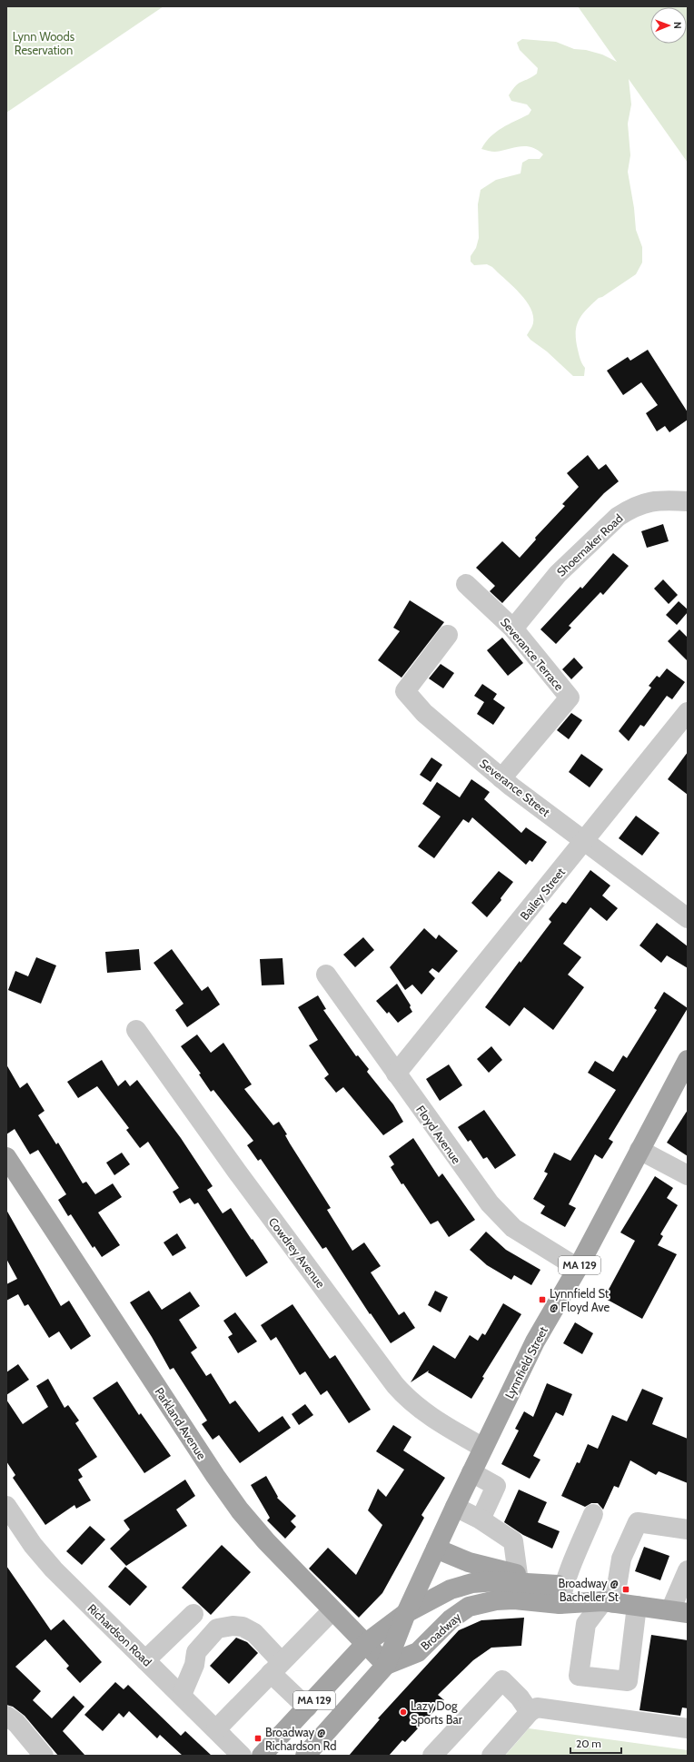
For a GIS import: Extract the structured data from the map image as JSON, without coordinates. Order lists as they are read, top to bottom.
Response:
{
  "streets": {
    "main road": [
      "MA 129",
      "Lynnfield Street",
      "Parkland Avenue",
      "Broadway"
    ],
    "street": [
      "Shoemaker Road",
      "Severance Terrace",
      "Severance Street",
      "Bailey Street",
      "Floyd Avenue",
      "Cowdrey Avenue",
      "Richardson Road"
    ]
  },
  "crossings": [
    ["Shoemaker Road", "Severance Terrace"],
    ["Severance Terrace", "Severance Street"],
    ["Severance Street", "Bailey Street"],
    ["Bailey Street", "Floyd Avenue"],
    ["Floyd Avenue", "Lynnfield Street"],
    ["Cowdrey Avenue", "Lynnfield Street"],
    ["Lynnfield Street", "Broadway"],
    ["Parkland Avenue", "Broadway"]
  ],
  "parks": ["Lynn Woods Reservation"],
  "places": {
    "transit": ["Lynnfield St @ Floyd Ave", "Broadway @ Bacheller St", "Broadway @ Richardson Rd"],
    "other": ["Lazy Dog Sports Bar"]
  },
  "scale_bar": "20 m",
  "north": "right"
}
